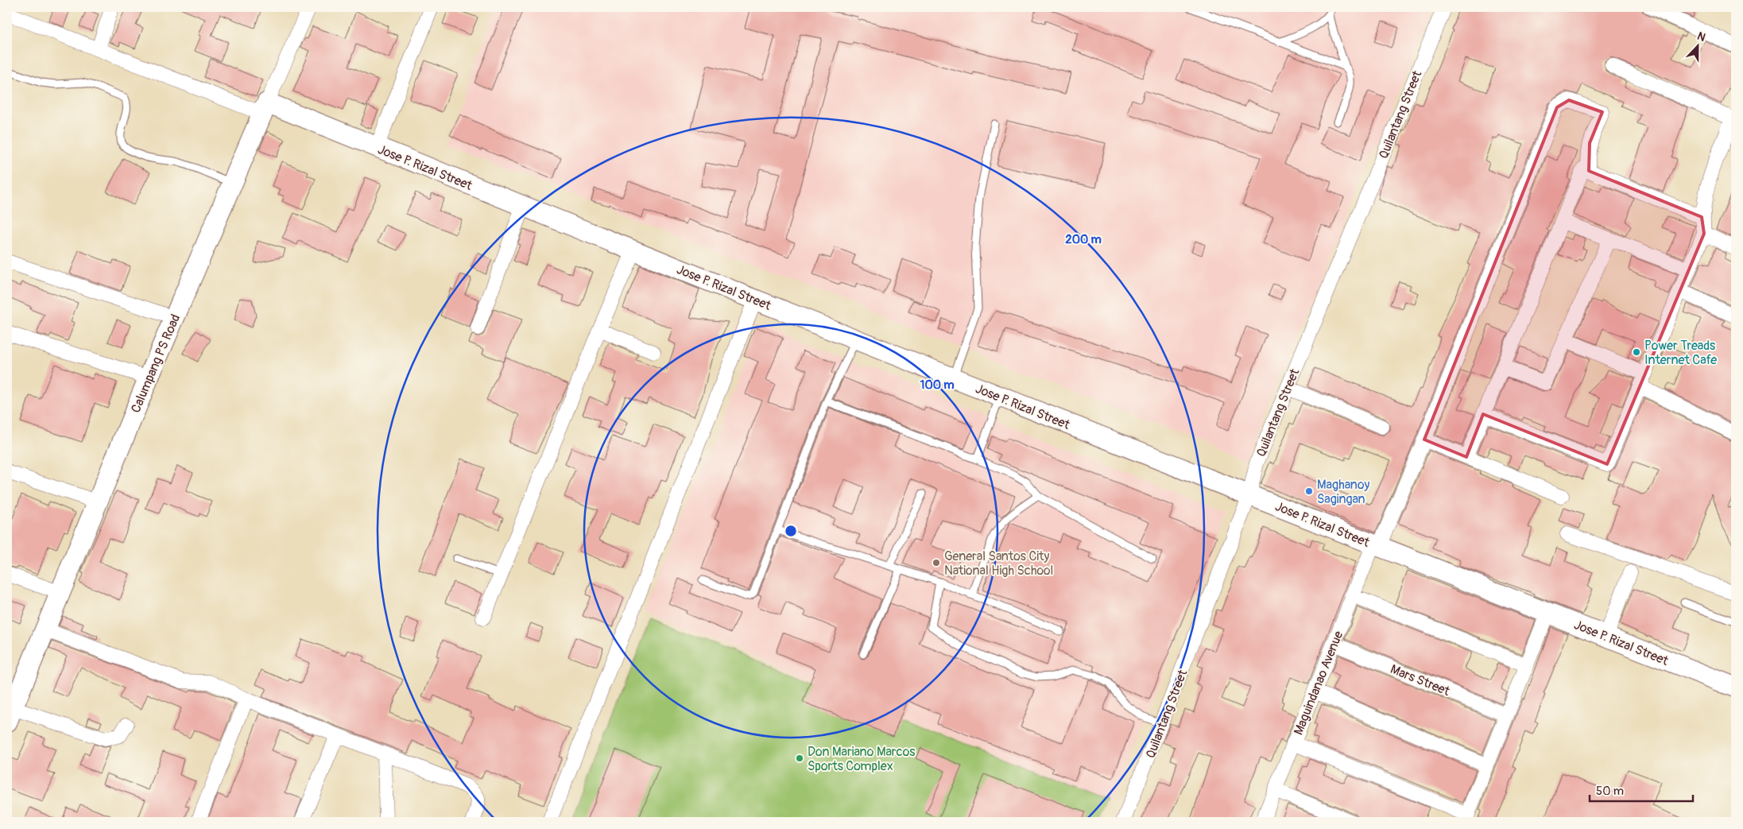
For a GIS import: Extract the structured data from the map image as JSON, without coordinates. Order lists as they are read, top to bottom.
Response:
{
  "streets": {
    "street": [
      "Quilantang Street",
      "Jose P. Rizal Street",
      "Calumpang PS Road",
      "Mars Street",
      "Maguindanao Avenue"
    ]
  },
  "crossings": [
    ["Quilantang Street", "Jose P. Rizal Street"],
    ["Jose P. Rizal Street", "Calumpang PS Road"],
    ["Jose P. Rizal Street", "Maguindanao Avenue"],
    ["Mars Street", "Maguindanao Avenue"]
  ],
  "places": [
    "Power Treads Internet Cafe",
    "Maghanoy Sagingan",
    "General Santos City National High School",
    "Don Mariano Marcos Sports Complex"
  ],
  "scale_bar": "50 m",
  "north": "top",
  "rings": ["200 m", "100 m"]
}
